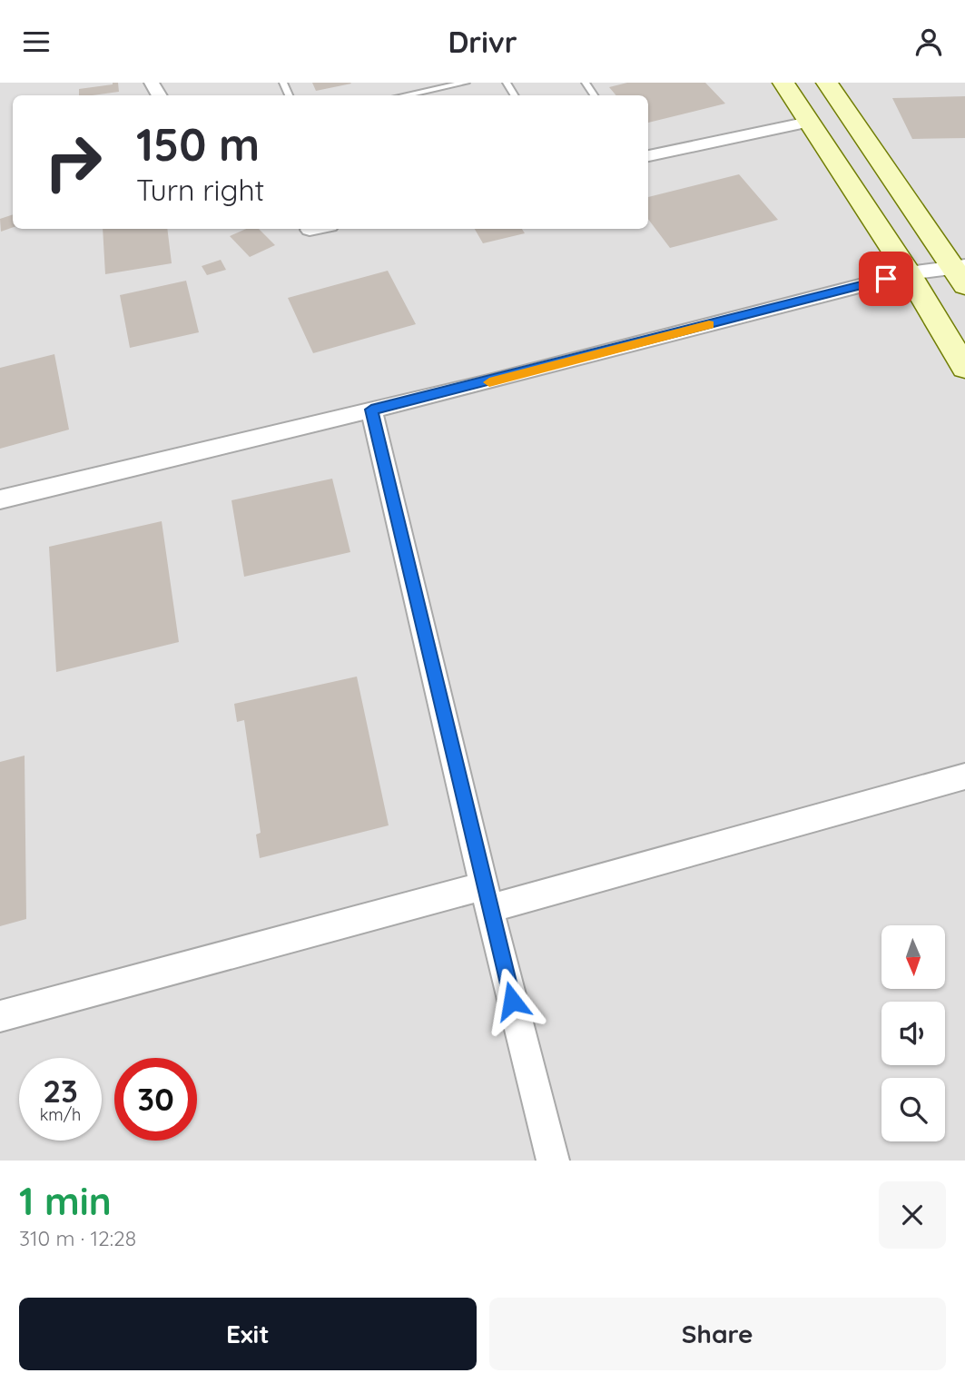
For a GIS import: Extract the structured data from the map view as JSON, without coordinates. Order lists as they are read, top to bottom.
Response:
{
  "north": "bottom",
  "page": {
    "header": "Drivr",
    "turn": ["150 m", "Turn right"],
    "speed": "23 km/h",
    "limit": "30",
    "heading": ["1 min", "310 m · 12:28"],
    "buttons": ["Exit", "Share"]
  }
}
